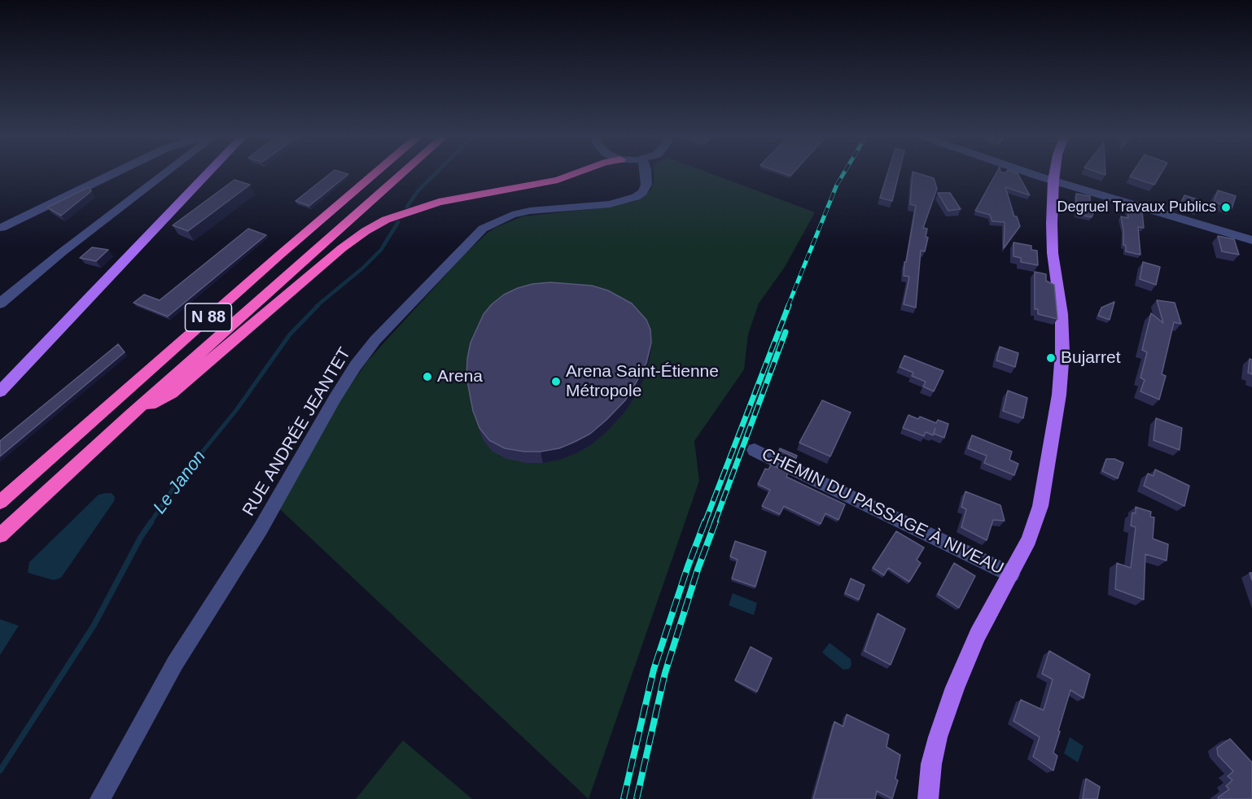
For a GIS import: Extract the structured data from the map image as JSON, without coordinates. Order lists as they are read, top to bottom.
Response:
{
  "streets": {
    "highway": ["N 88"],
    "street": ["RUE ANDRÉE JEANTET", "CHEMIN DU PASSAGE À NIVEAU"]
  },
  "water": ["Le Janon"],
  "places": [
    "Degruel Travaux Publics",
    "Bujarret",
    "Arena",
    "Arena Saint-Étienne Métropole"
  ]
}
